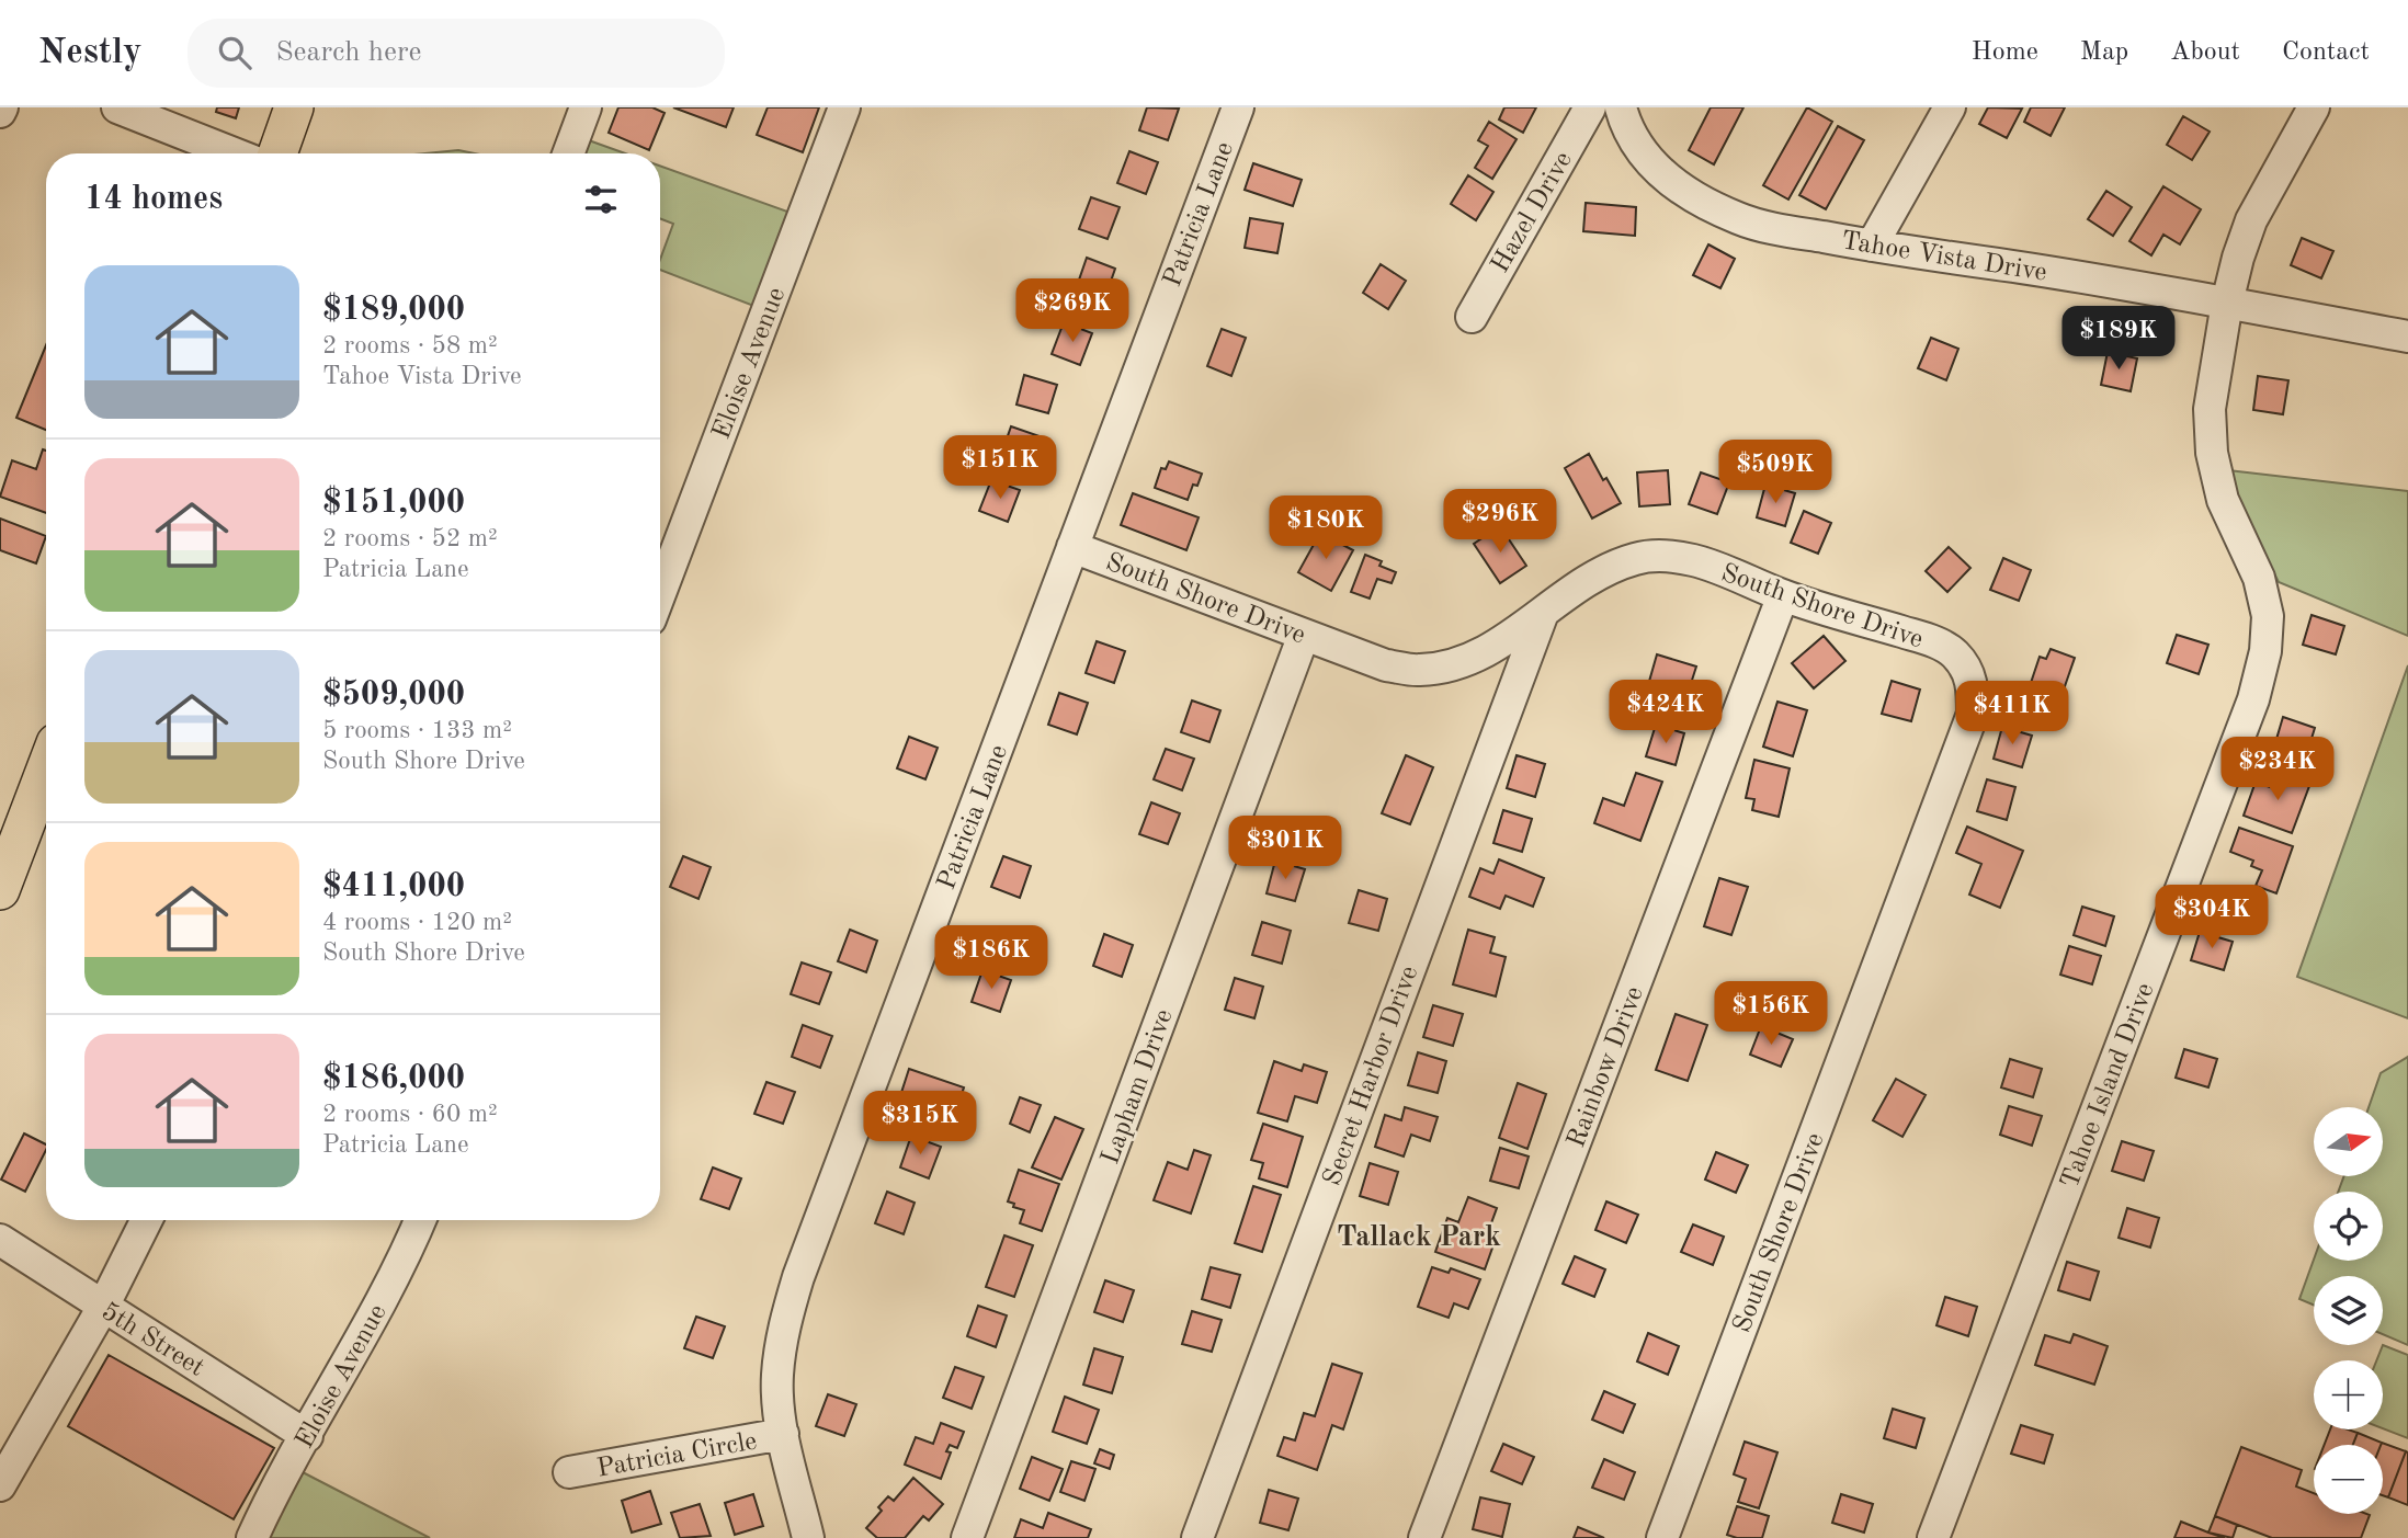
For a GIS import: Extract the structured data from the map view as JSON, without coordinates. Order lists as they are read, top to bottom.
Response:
{
  "streets": {
    "street": [
      "Hazel Drive",
      "Patricia Lane",
      "Tahoe Vista Drive",
      "Eloise Avenue",
      "South Shore Drive",
      "Rainbow Drive",
      "Secret Harbor Drive",
      "Tahoe Island Drive",
      "Lapham Drive",
      "5th Street",
      "Patricia Circle"
    ]
  },
  "crossings": [
    ["Patricia Lane", "South Shore Drive"],
    ["Patricia Lane", "Patricia Circle"],
    ["Tahoe Vista Drive", "Tahoe Island Drive"],
    ["Eloise Avenue", "5th Street"],
    ["South Shore Drive", "Rainbow Drive"],
    ["South Shore Drive", "Secret Harbor Drive"],
    ["South Shore Drive", "Lapham Drive"]
  ],
  "districts": ["Tallack Park"],
  "north": "right",
  "page": {
    "header": "Nestly",
    "search": "Search here",
    "nav": [
      "Home",
      "Map",
      "About",
      "Contact"
    ],
    "heading": "14 homes",
    "list": [
      {
        "name": "$189,000",
        "note": "2 rooms · 58 m² · Tahoe Vista Drive"
      },
      {
        "name": "$151,000",
        "note": "2 rooms · 52 m² · Patricia Lane"
      },
      {
        "name": "$509,000",
        "note": "5 rooms · 133 m² · South Shore Drive"
      },
      {
        "name": "$411,000",
        "note": "4 rooms · 120 m² · South Shore Drive"
      },
      {
        "name": "$186,000",
        "note": "2 rooms · 60 m² · Patricia Lane"
      }
    ],
    "price": [
      "$269K",
      "$189K",
      "$151K",
      "$509K",
      "$296K",
      "$180K",
      "$424K",
      "$411K",
      "$234K",
      "$301K",
      "$304K",
      "$186K",
      "$156K",
      "$315K"
    ],
    "map_buttons": ["+", "−"]
  }
}
